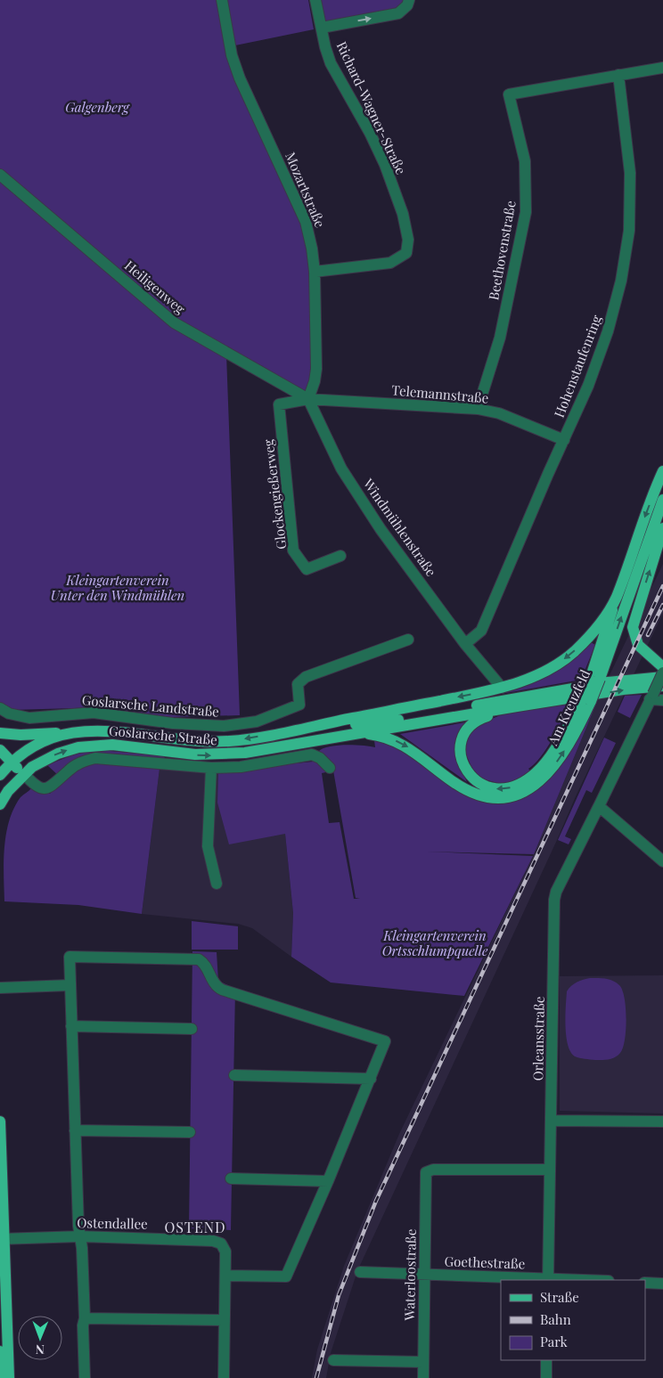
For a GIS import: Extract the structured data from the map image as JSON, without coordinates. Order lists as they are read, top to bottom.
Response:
{
  "streets": {
    "main road": ["Am Kreuzfeld", "Goslarsche Straße"],
    "street": [
      "Richard-Wagner-Straße",
      "Mozartstraße",
      "Beethovenstraße",
      "Heiligenweg",
      "Hohenstaufenring",
      "Telemannstraße",
      "Glockengießerweg",
      "Windmühlenstraße",
      "Goslarsche Landstraße",
      "Orleansstraße",
      "Ostendallee",
      "Goethestraße",
      "Waterloostraße"
    ]
  },
  "crossings": [
    ["Richard-Wagner-Straße", "Mozartstraße"],
    ["Mozartstraße", "Heiligenweg"],
    ["Mozartstraße", "Telemannstraße"],
    ["Mozartstraße", "Glockengießerweg"],
    ["Mozartstraße", "Windmühlenstraße"],
    ["Beethovenstraße", "Hohenstaufenring"],
    ["Beethovenstraße", "Telemannstraße"],
    ["Heiligenweg", "Telemannstraße"],
    ["Heiligenweg", "Glockengießerweg"],
    ["Heiligenweg", "Windmühlenstraße"],
    ["Hohenstaufenring", "Telemannstraße"],
    ["Hohenstaufenring", "Windmühlenstraße"],
    ["Telemannstraße", "Glockengießerweg"],
    ["Telemannstraße", "Windmühlenstraße"],
    ["Glockengießerweg", "Windmühlenstraße"],
    ["Windmühlenstraße", "Am Kreuzfeld"],
    ["Am Kreuzfeld", "Goslarsche Straße"],
    ["Orleansstraße", "Goethestraße"],
    ["Orleansstraße", "Waterloostraße"],
    ["Goethestraße", "Waterloostraße"]
  ],
  "districts": ["OSTEND"],
  "parks": ["Galgenberg", "Kleingartenverein Unter den Windmühlen", "Kleingartenverein Ortsschlumpquelle"],
  "legend": ["Straße", "Bahn", "Park"],
  "north": "bottom"
}
